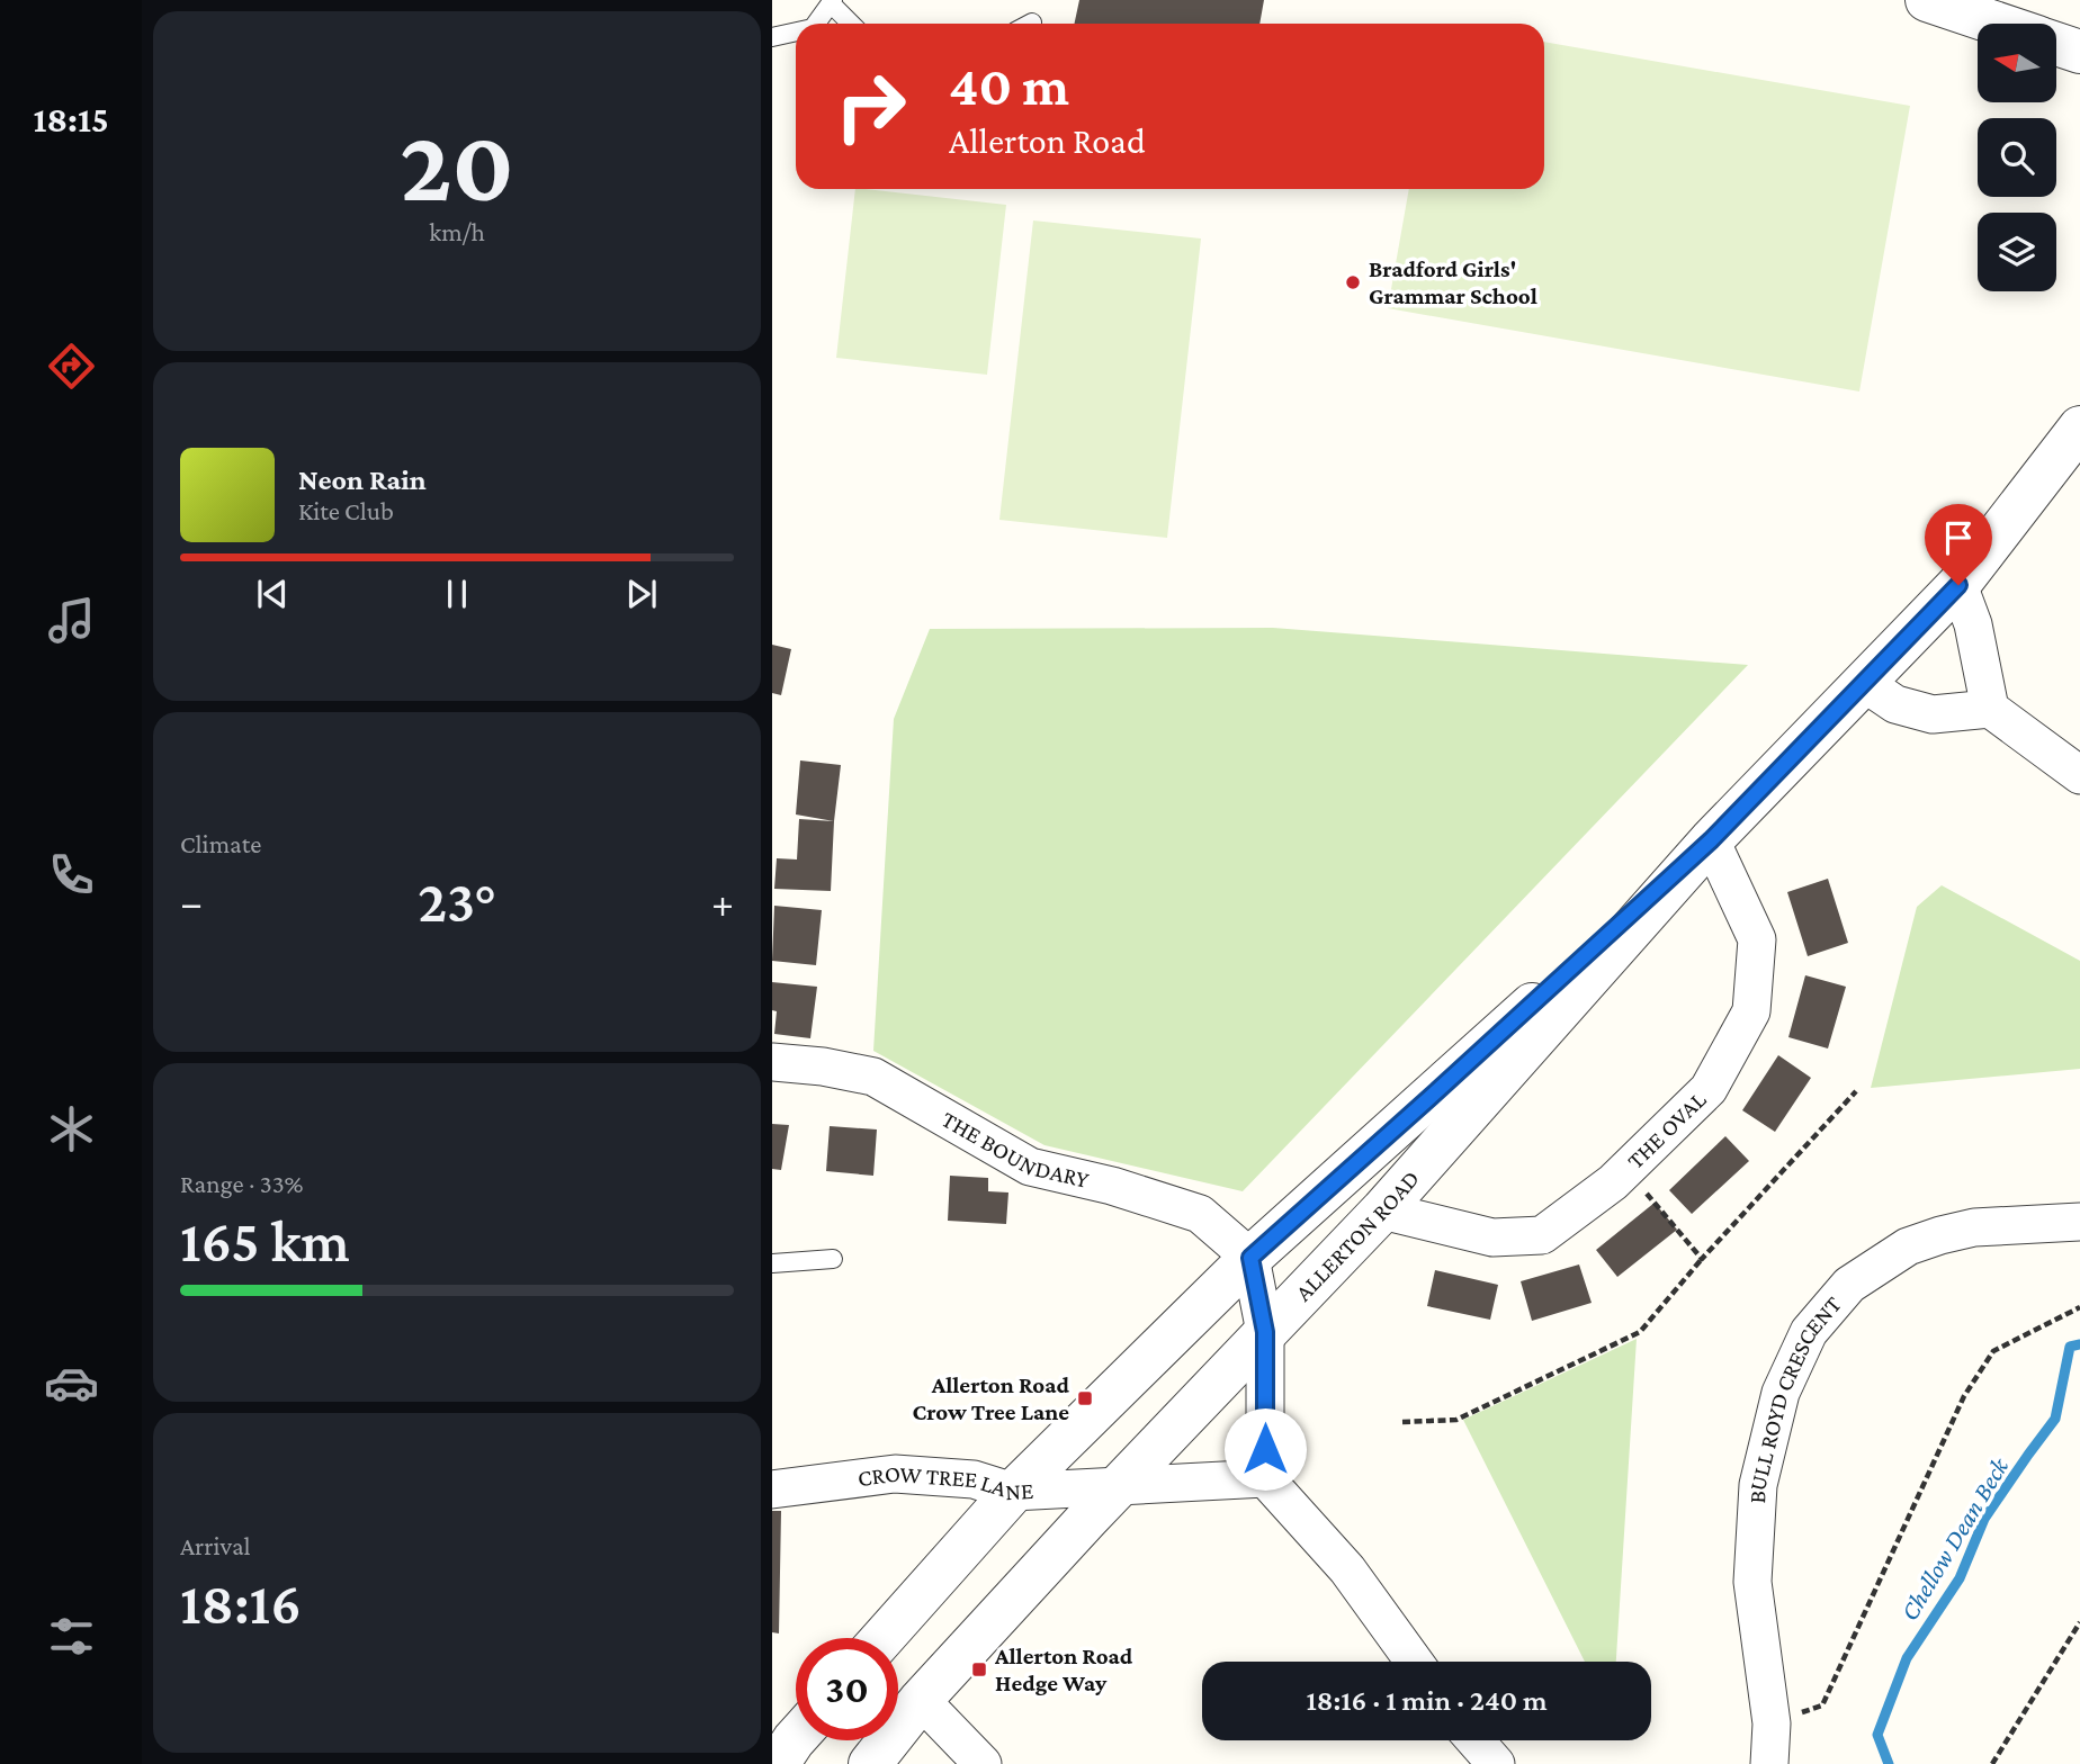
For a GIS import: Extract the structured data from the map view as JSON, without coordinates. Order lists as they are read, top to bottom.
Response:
{
  "streets": {
    "street": [
      "THE OVAL",
      "THE BOUNDARY",
      "ALLERTON ROAD",
      "BULL ROYD CRESCENT",
      "CROW TREE LANE"
    ]
  },
  "crossings": [
    ["THE OVAL", "ALLERTON ROAD"],
    ["THE BOUNDARY", "ALLERTON ROAD"],
    ["ALLERTON ROAD", "CROW TREE LANE"]
  ],
  "water": ["Chellow Dean Beck"],
  "places": {
    "other": ["Bradford Girls' Grammar School"],
    "transit": ["Allerton Road Crow Tree Lane", "Allerton Road Hedge Way"]
  },
  "north": "left",
  "page": {
    "tabs": "18:15",
    "tile": [
      ["20", "km/h"],
      "Climate",
      ["Range · 33%", "165 km"],
      ["Arrival", "18:16"]
    ],
    "turn": ["40 m", "Allerton Road"],
    "song": ["Neon Rain", "Kite Club"],
    "heat": ["−", "23°", "+"],
    "limit": "30",
    "trip": "18:16 · 1 min · 240 m"
  }
}
